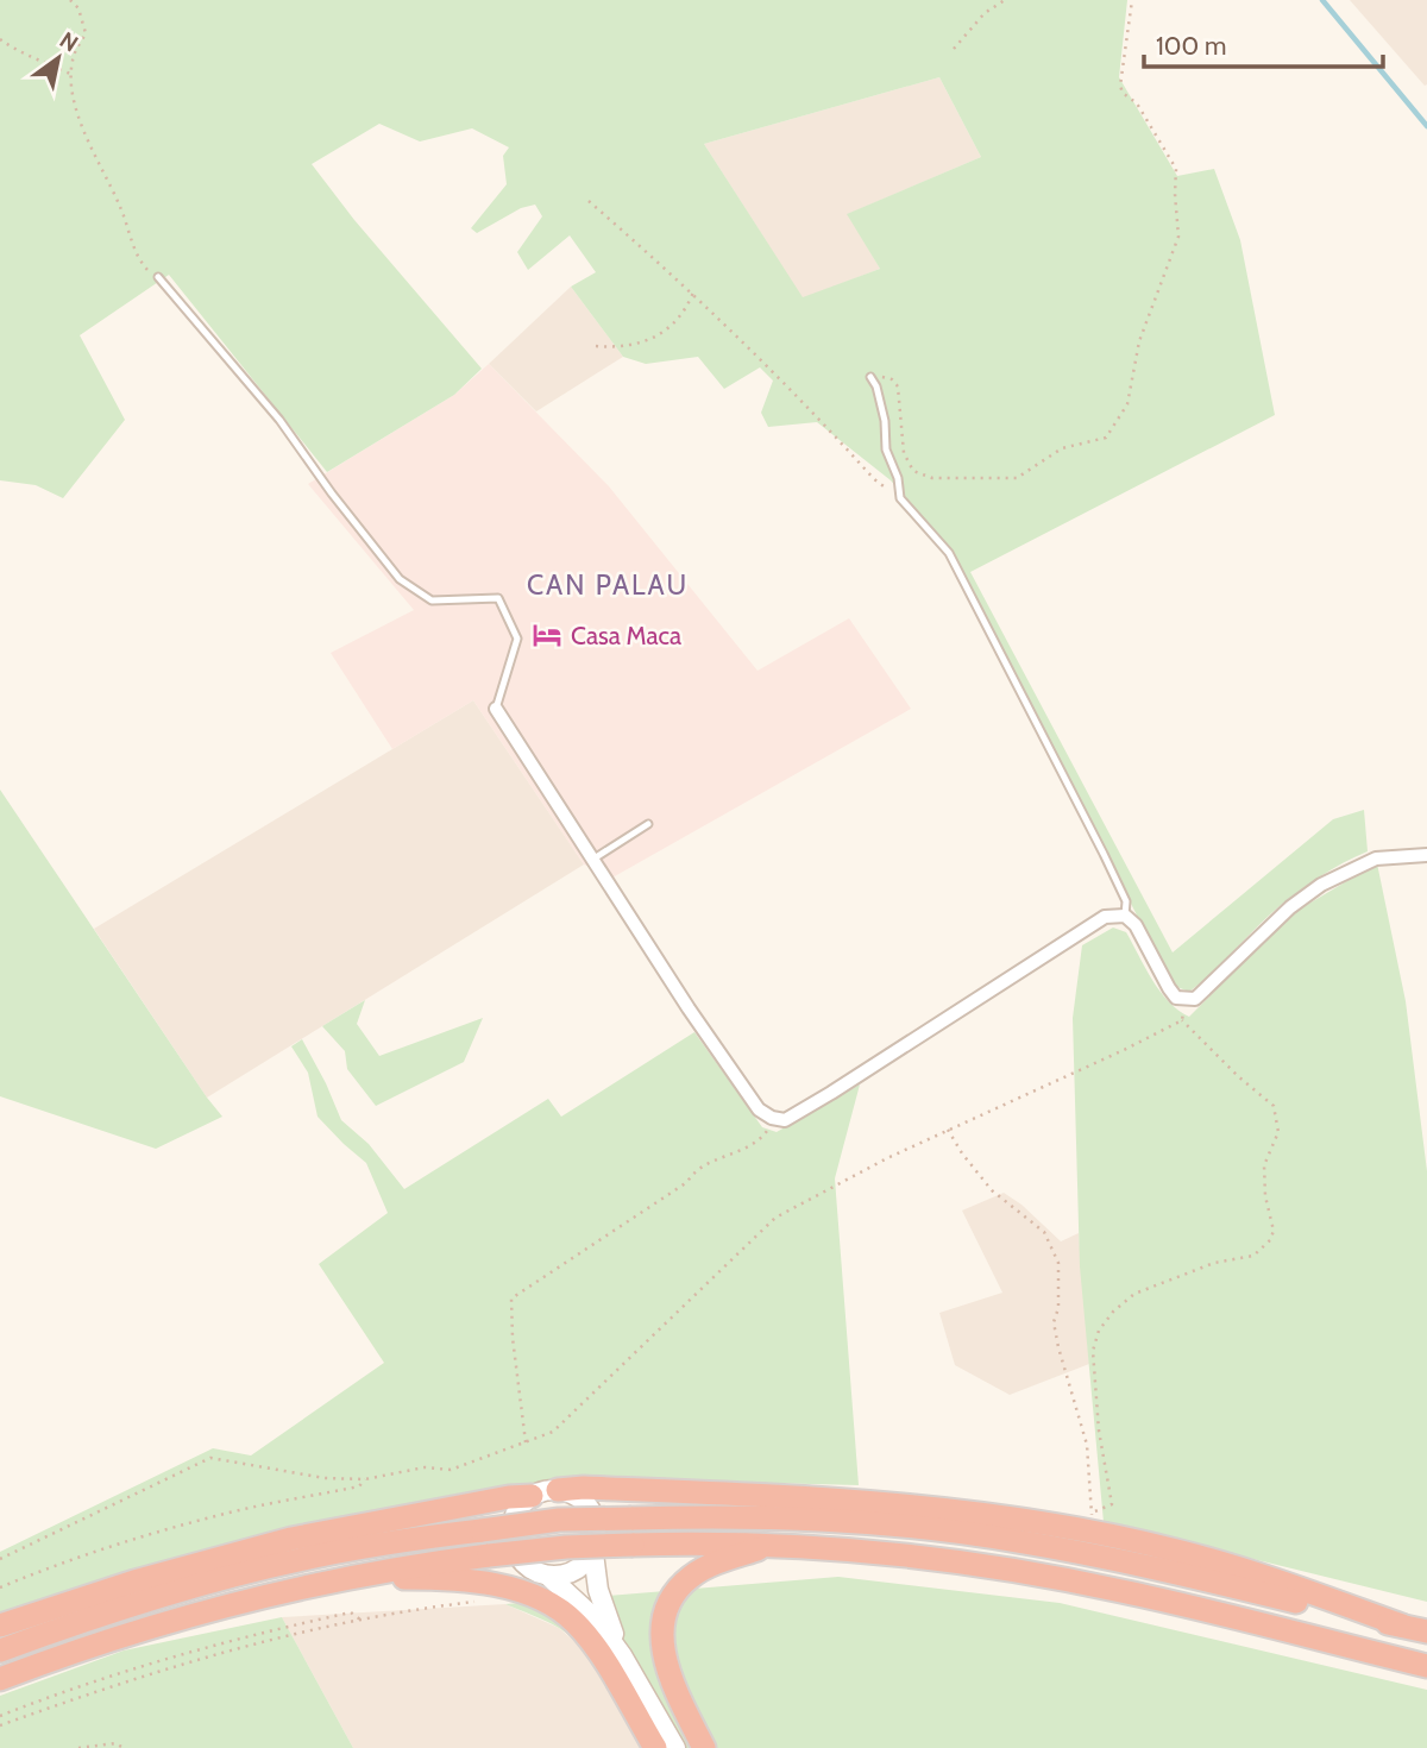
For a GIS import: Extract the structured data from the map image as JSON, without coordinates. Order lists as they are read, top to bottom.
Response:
{
  "districts": ["CAN PALAU"],
  "places": {
    "hotel": ["Casa Maca"]
  },
  "scale_bar": "100 m",
  "north": "top right"
}
